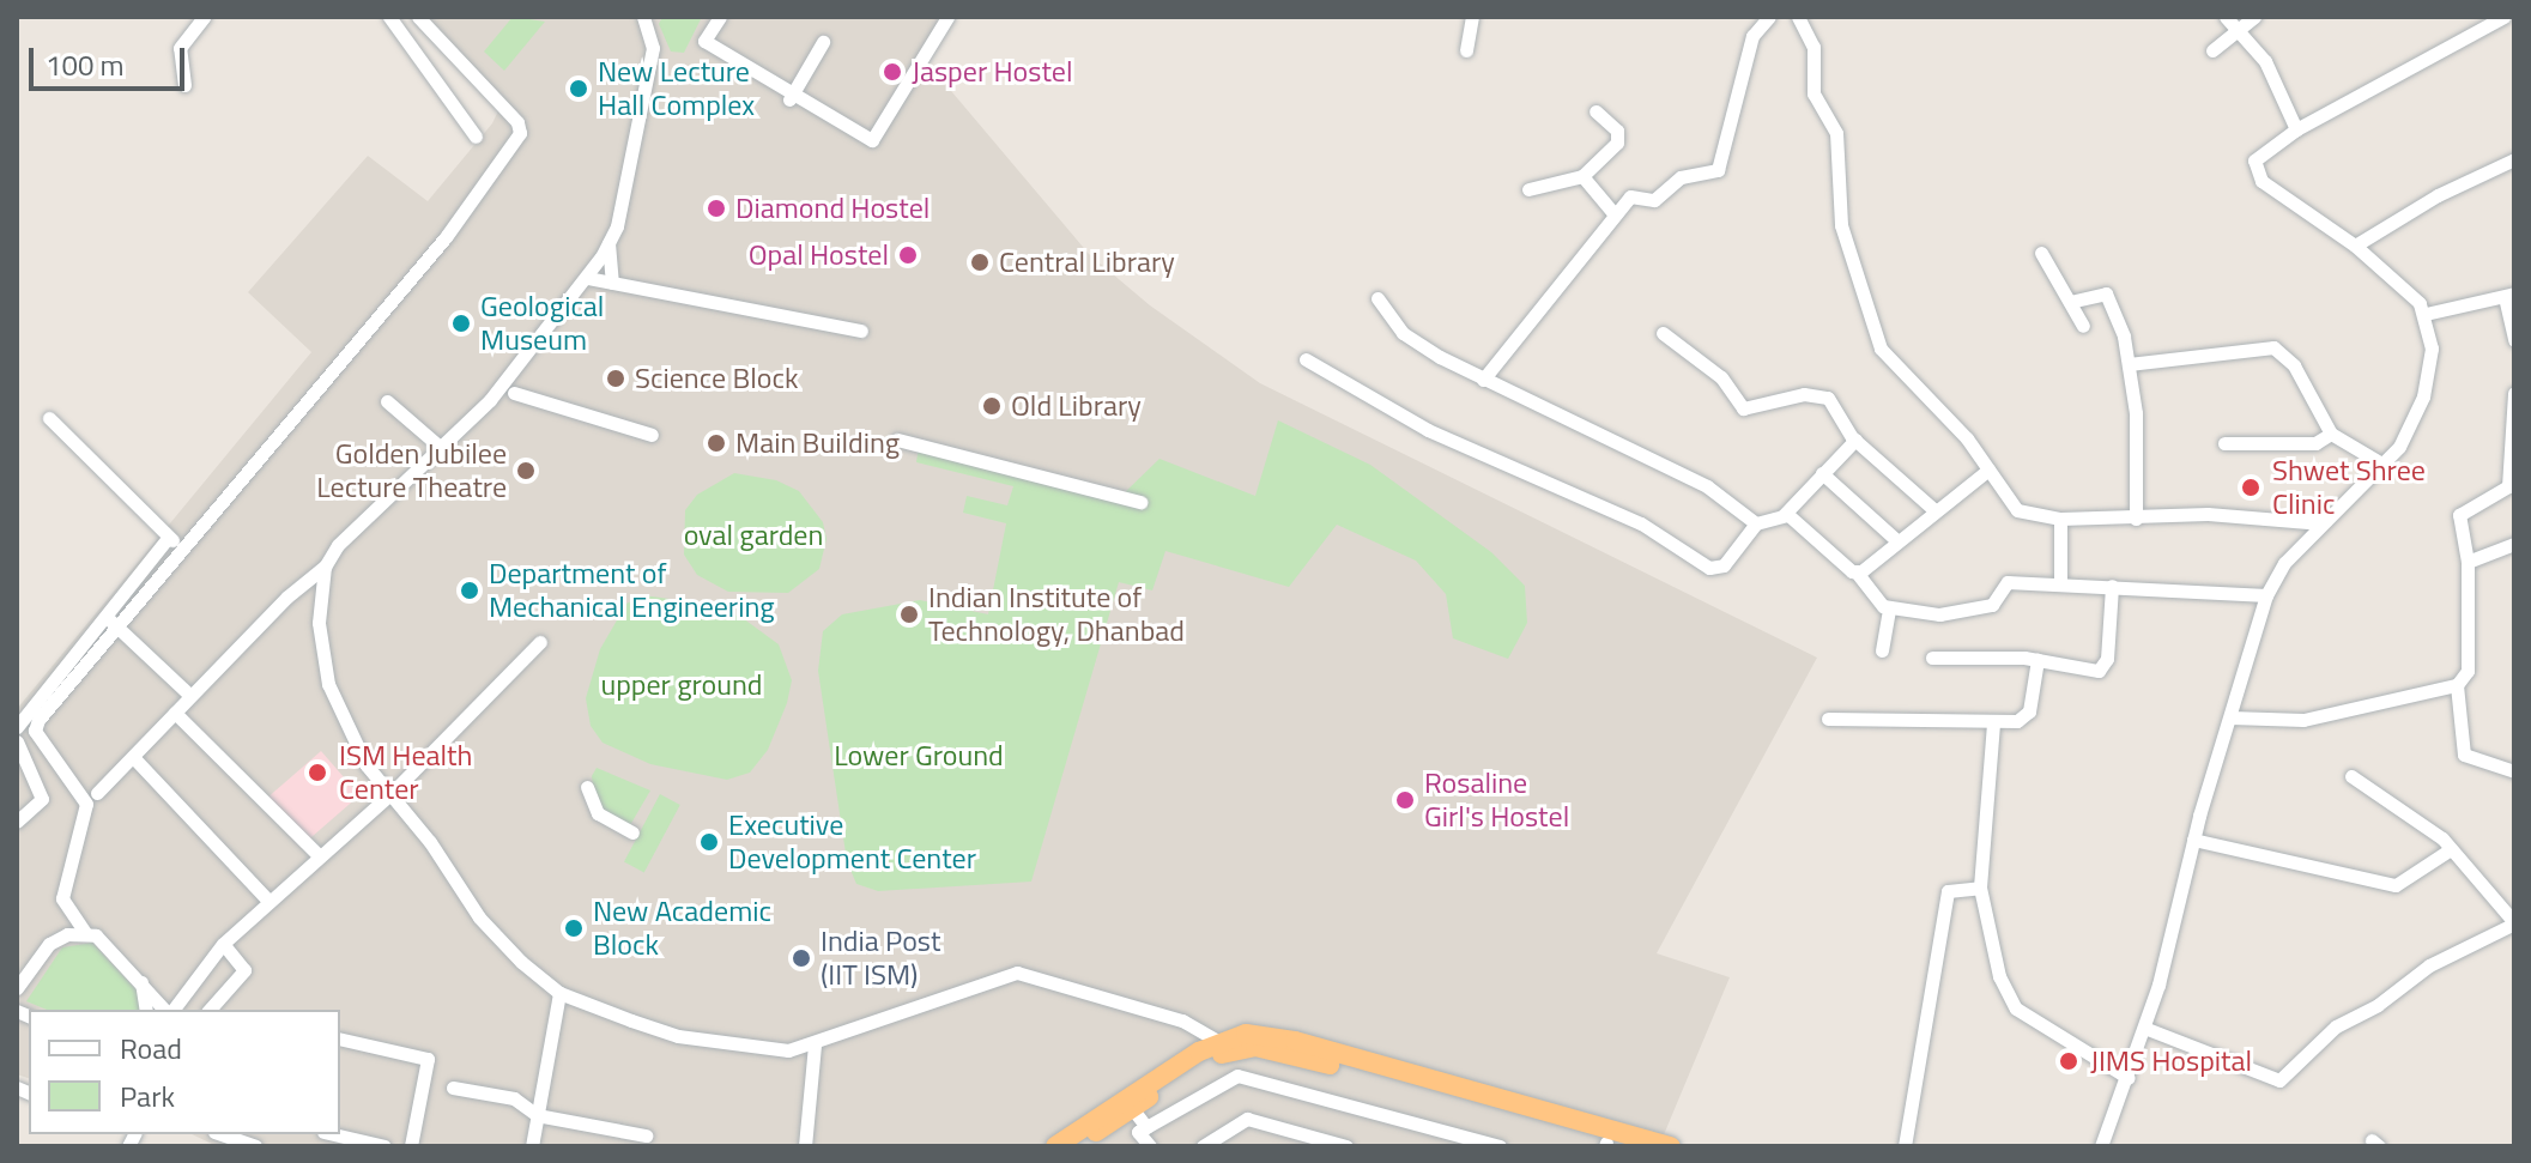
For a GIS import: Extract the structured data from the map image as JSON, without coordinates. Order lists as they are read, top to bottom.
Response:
{
  "parks": ["oval garden", "upper ground", "Lower Ground"],
  "places": [
    "Jasper Hostel",
    "New Lecture Hall Complex",
    "Diamond Hostel",
    "Opal Hostel",
    "Central Library",
    "Geological Museum",
    "Science Block",
    "Old Library",
    "Main Building",
    "Golden Jubilee Lecture Theatre",
    "Shwet Shree Clinic",
    "Department of Mechanical Engineering",
    "Indian Institute of Technology, Dhanbad",
    "ISM Health Center",
    "Rosaline Girl's Hostel",
    "Executive Development Center",
    "New Academic Block",
    "India Post (IIT ISM)",
    "JIMS Hospital"
  ],
  "legend": ["Road", "Park"],
  "scale_bar": "100 m"
}
